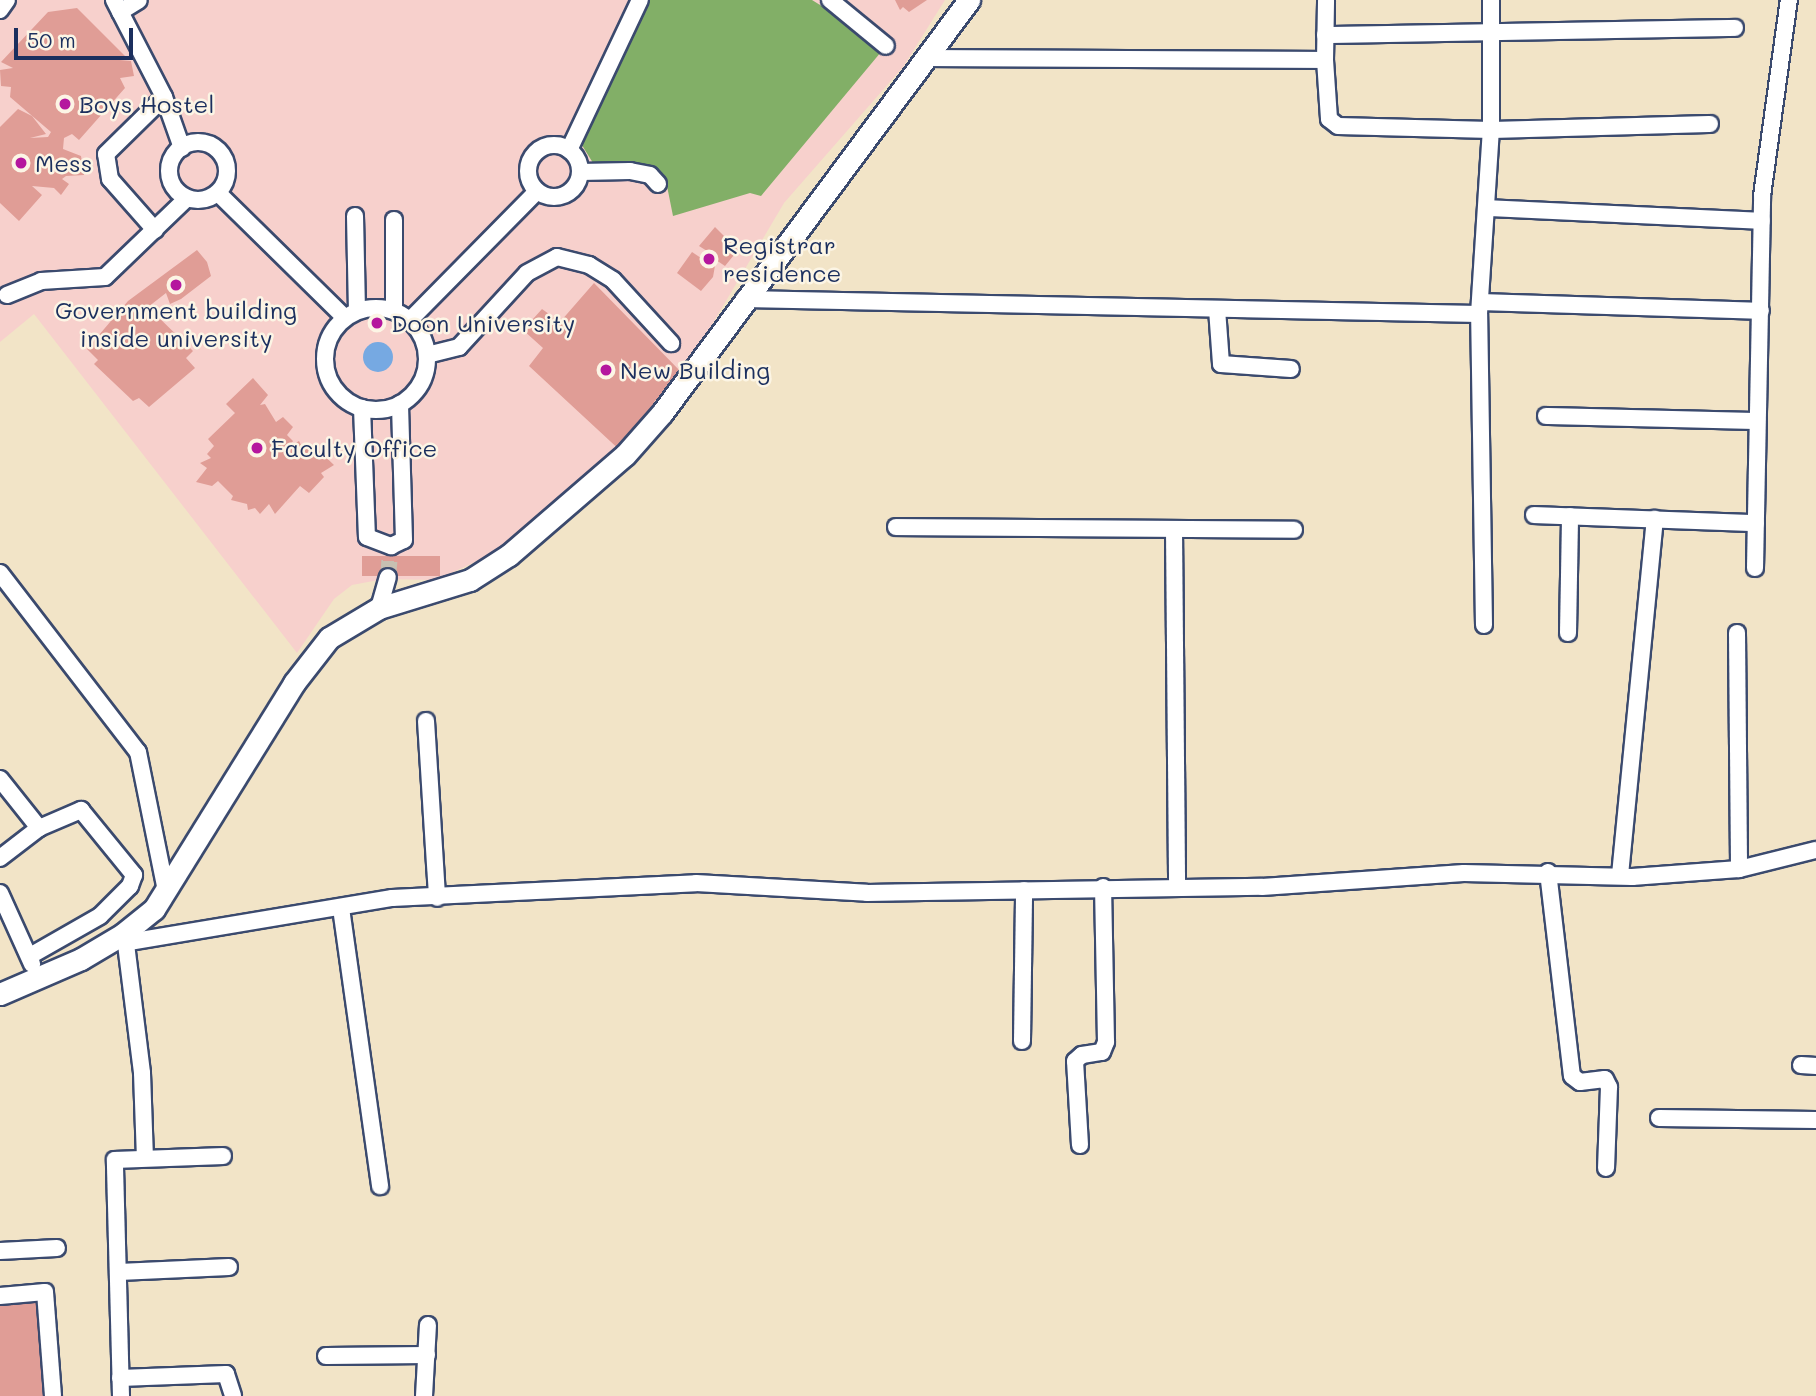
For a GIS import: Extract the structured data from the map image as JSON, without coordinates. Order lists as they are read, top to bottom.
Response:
{
  "places": [
    "Boys Hostel",
    "Mess",
    "Registrar residence",
    "Government building inside university",
    "Doon University",
    "New Building",
    "Faculty Office"
  ],
  "scale_bar": "50 m"
}
